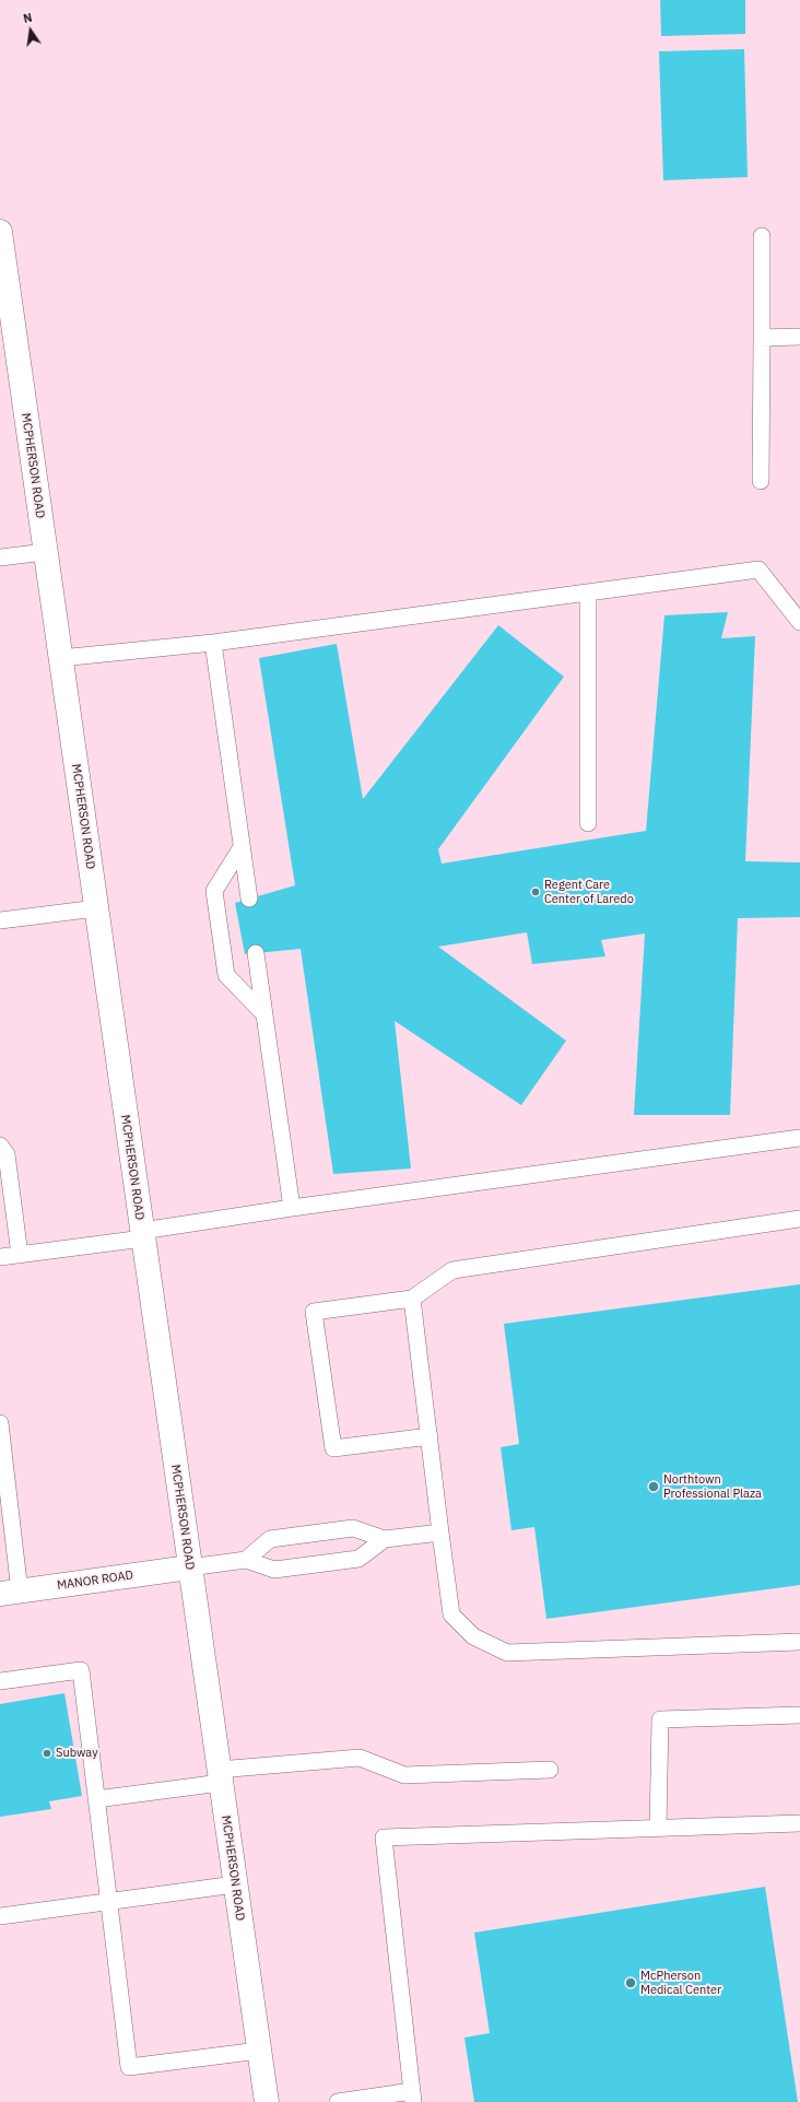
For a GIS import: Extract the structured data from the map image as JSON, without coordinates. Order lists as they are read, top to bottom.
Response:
{
  "streets": {
    "main road": ["MCPHERSON ROAD", "MANOR ROAD"]
  },
  "crossings": [
    ["MCPHERSON ROAD", "MANOR ROAD"]
  ],
  "places": [
    "Regent Care Center of Laredo",
    "Northtown Professional Plaza",
    "Subway",
    "McPherson Medical Center"
  ],
  "north": "top"
}
